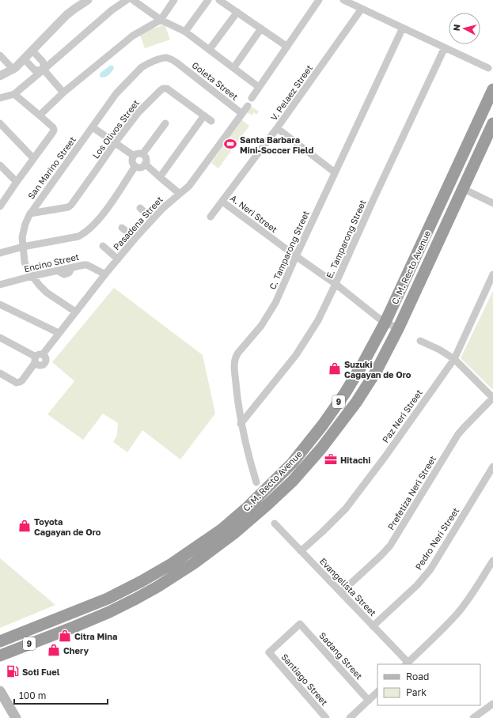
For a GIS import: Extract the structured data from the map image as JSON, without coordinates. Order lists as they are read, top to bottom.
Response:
{
  "streets": {
    "highway": ["C. M. Recto Avenue", "9"],
    "street": [
      "Goleta Street",
      "V. Pelaez Street",
      "Los Olivos Street",
      "San Marino Street",
      "A. Neri Street",
      "Pasadena Street",
      "E. Tamparong Street",
      "C. Tamparong Street",
      "Encino Street",
      "Paz Neri Street",
      "Prefetiza Neri Street",
      "Pedro Neri Street",
      "Evangelista Street",
      "Sadang Street",
      "Santiago Street"
    ]
  },
  "crossings": [
    ["Goleta Street", "San Marino Street"],
    ["Goleta Street", "Pasadena Street"],
    ["V. Pelaez Street", "A. Neri Street"],
    ["Los Olivos Street", "San Marino Street"],
    ["San Marino Street", "Pasadena Street"],
    ["San Marino Street", "Encino Street"],
    ["A. Neri Street", "E. Tamparong Street"],
    ["A. Neri Street", "C. Tamparong Street"],
    ["A. Neri Street", "C. M. Recto Avenue"],
    ["Pasadena Street", "Encino Street"],
    ["E. Tamparong Street", "C. Tamparong Street"],
    ["Paz Neri Street", "Evangelista Street"],
    ["Prefetiza Neri Street", "Evangelista Street"],
    ["Pedro Neri Street", "Evangelista Street"],
    ["Sadang Street", "Santiago Street"]
  ],
  "places": {
    "sports": ["Santa Barbara Mini-Soccer Field"],
    "shop": [
      "Suzuki Cagayan de Oro",
      "Toyota Cagayan de Oro",
      "Citra Mina",
      "Chery"
    ],
    "office": ["Hitachi"],
    "fuel station": ["Soti Fuel"]
  },
  "legend": ["Road", "Park"],
  "scale_bar": "100 m",
  "north": "left"
}
